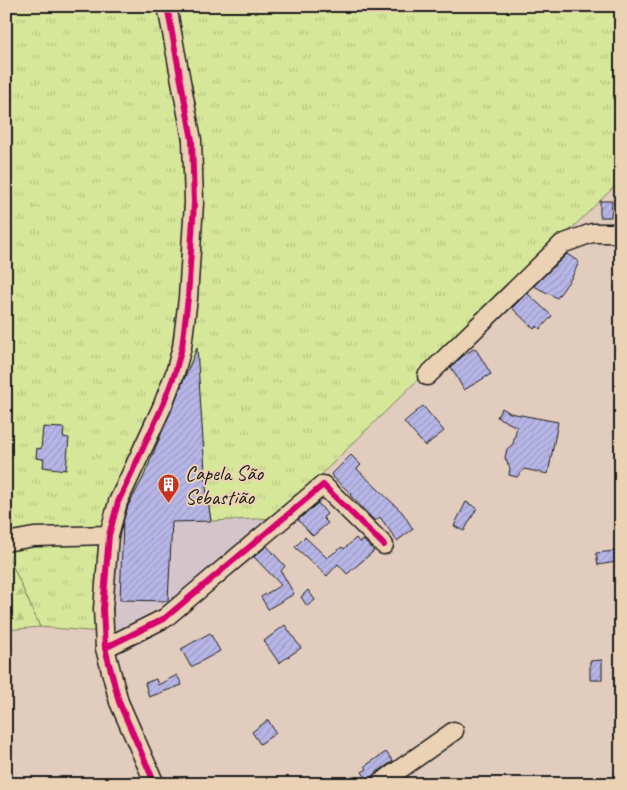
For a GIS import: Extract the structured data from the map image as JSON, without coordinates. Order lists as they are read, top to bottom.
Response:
{
  "places": {
    "building": ["Capela São Sebastião"]
  }
}
